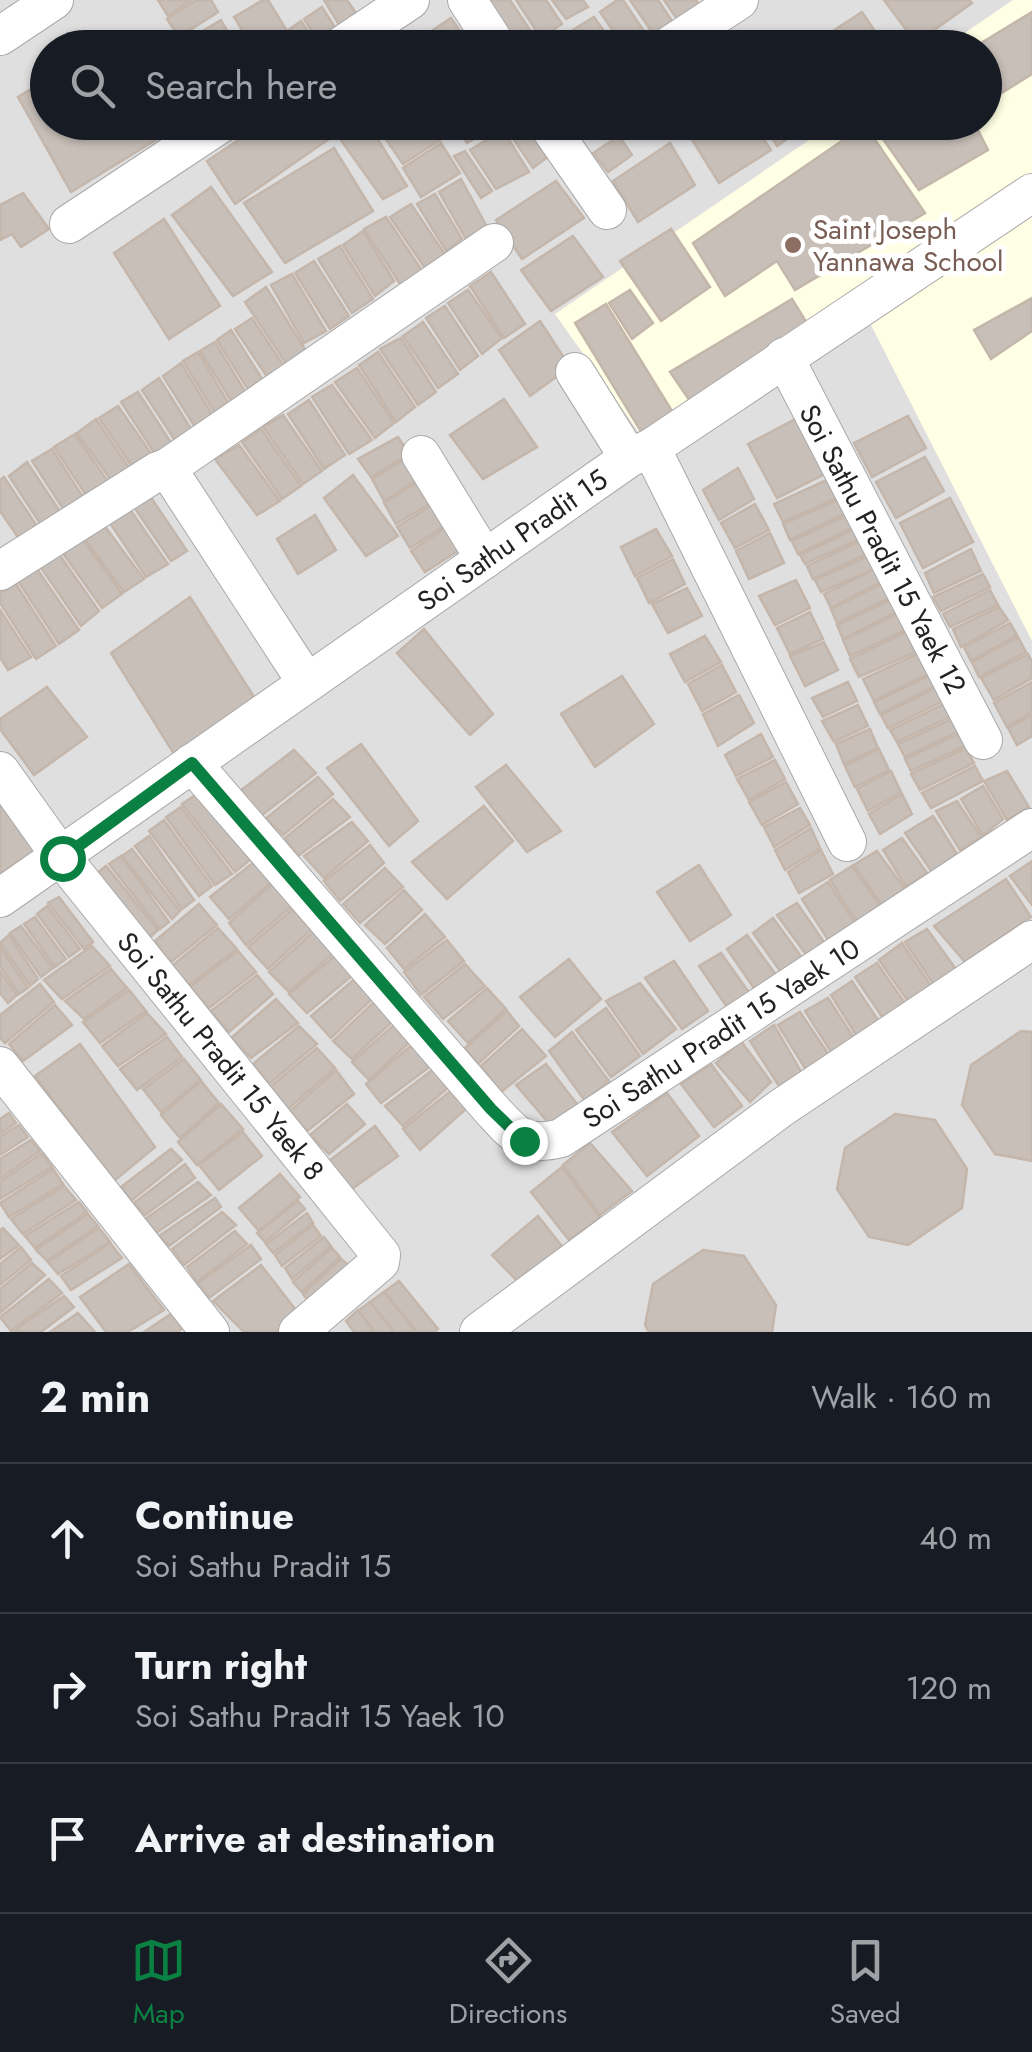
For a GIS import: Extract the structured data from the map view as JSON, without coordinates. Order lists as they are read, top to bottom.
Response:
{
  "streets": {
    "street": [
      "Soi Sathu Pradit 15",
      "Soi Sathu Pradit 15 Yaek 12",
      "Soi Sathu Pradit 15 Yaek 10",
      "Soi Sathu Pradit 15 Yaek 8"
    ]
  },
  "crossings": [
    ["Soi Sathu Pradit 15", "Soi Sathu Pradit 15 Yaek 12"],
    ["Soi Sathu Pradit 15", "Soi Sathu Pradit 15 Yaek 10"],
    ["Soi Sathu Pradit 15", "Soi Sathu Pradit 15 Yaek 8"]
  ],
  "places": ["Saint Joseph Yannawa School"],
  "page": {
    "search": "Search here",
    "heading": ["2 min", "Walk · 160 m"],
    "list": [
      ["Continue", "Soi Sathu Pradit 15", "40 m"],
      ["Turn right", "Soi Sathu Pradit 15 Yaek 10", "120 m"],
      "Arrive at destination"
    ],
    "nav": ["Map", "Directions", "Saved"]
  }
}
